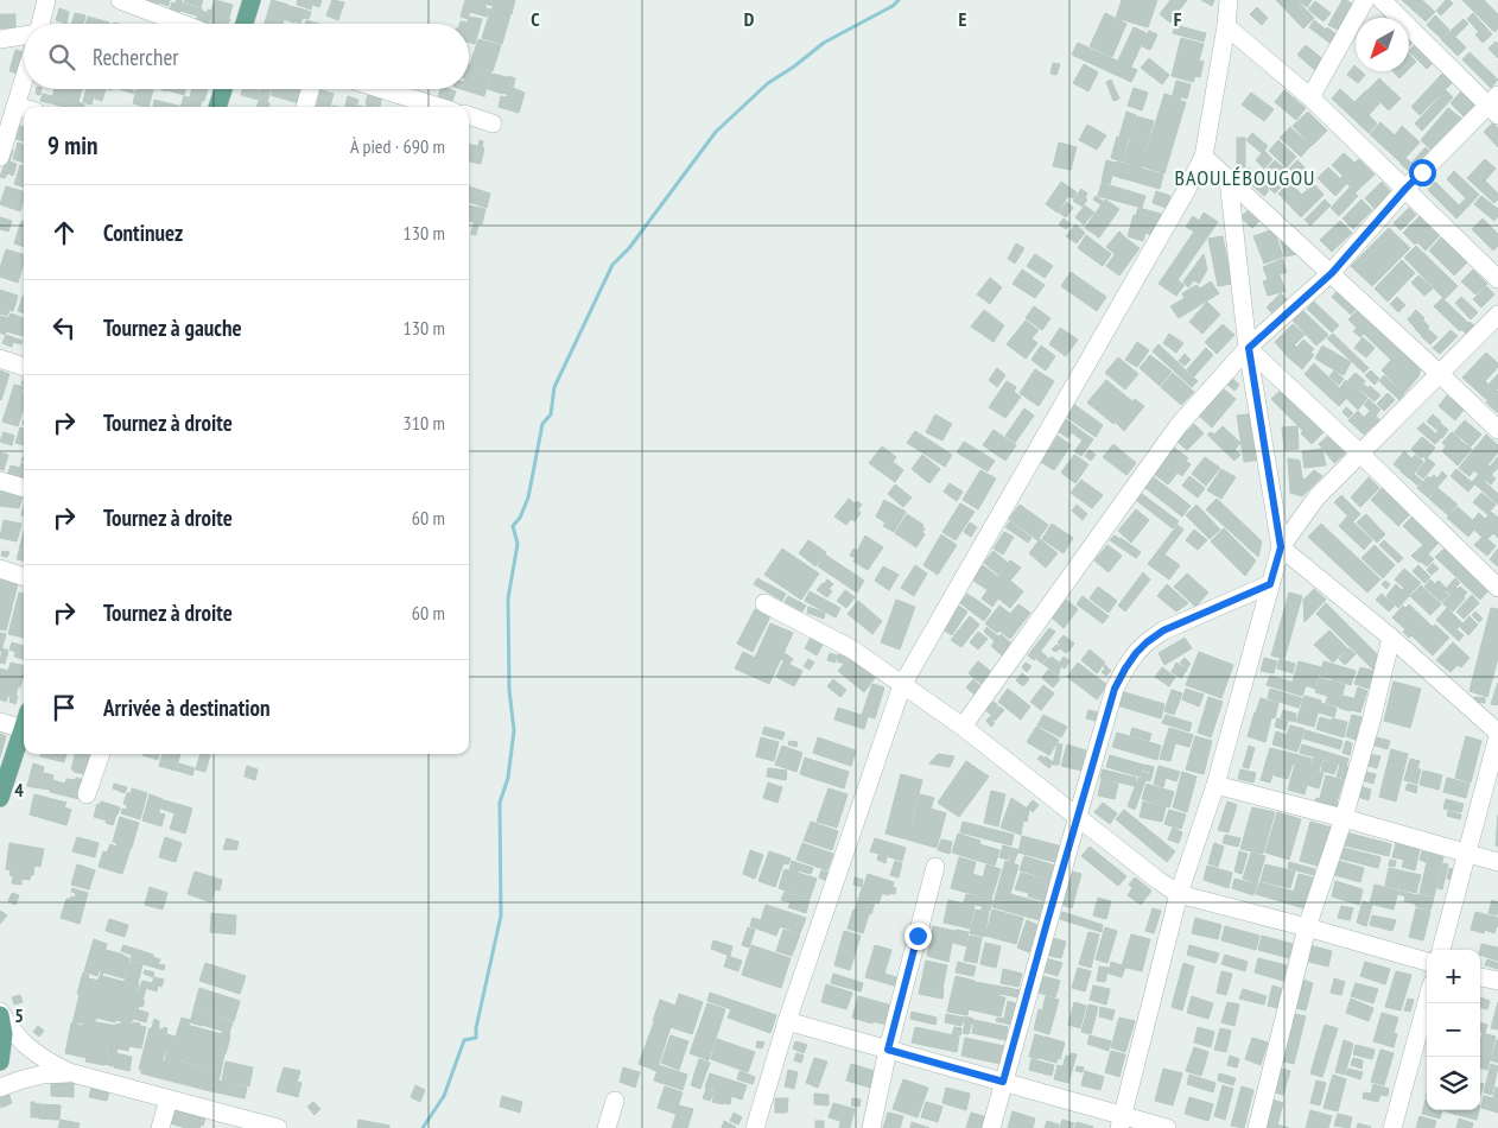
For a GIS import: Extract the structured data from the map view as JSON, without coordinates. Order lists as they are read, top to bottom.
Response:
{
  "districts": ["BAOULÉBOUGOU"],
  "north": "bottom left",
  "page": {
    "search": "Rechercher",
    "heading": ["9 min", "À pied · 690 m"],
    "list": [
      ["Continuez", "130 m"],
      ["Tournez à gauche", "130 m"],
      ["Tournez à droite", "310 m"],
      ["Tournez à droite", "60 m"],
      ["Tournez à droite", "60 m"],
      "Arrivée à destination"
    ],
    "map_buttons": ["+", "−"]
  },
  "grid": {
    "columns": [
      "C",
      "D",
      "E",
      "F"
    ],
    "rows": ["4", "5"]
  }
}
